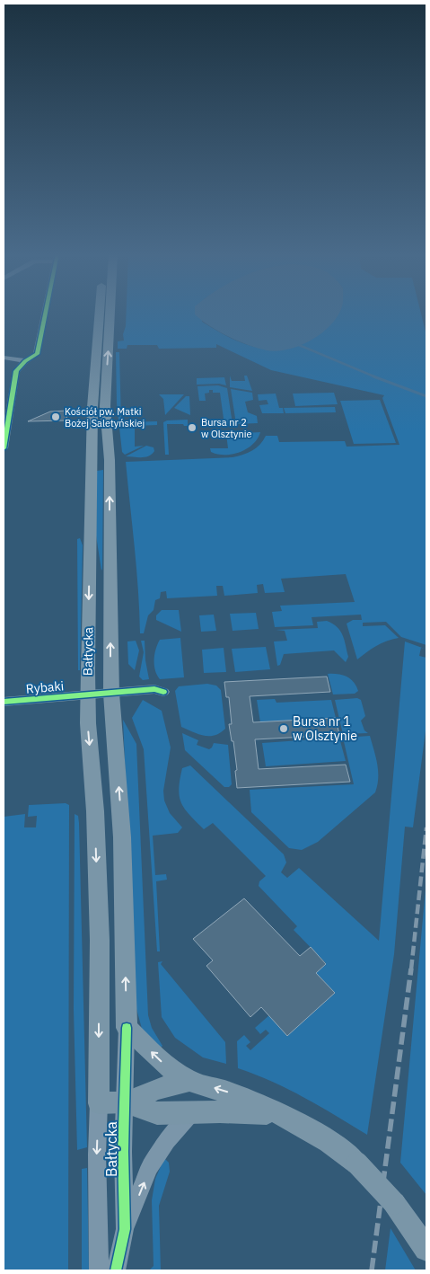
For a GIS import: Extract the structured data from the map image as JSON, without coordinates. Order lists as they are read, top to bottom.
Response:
{
  "streets": {
    "main road": ["Bałtycka"],
    "street": ["Rybaki"]
  },
  "crossings": [
    ["Bałtycka", "Rybaki"]
  ],
  "places": ["Kościół pw. Matki Bożej Saletyńskiej", "Bursa nr 2 w Olsztynie", "Bursa nr 1 w Olsztynie"]
}
